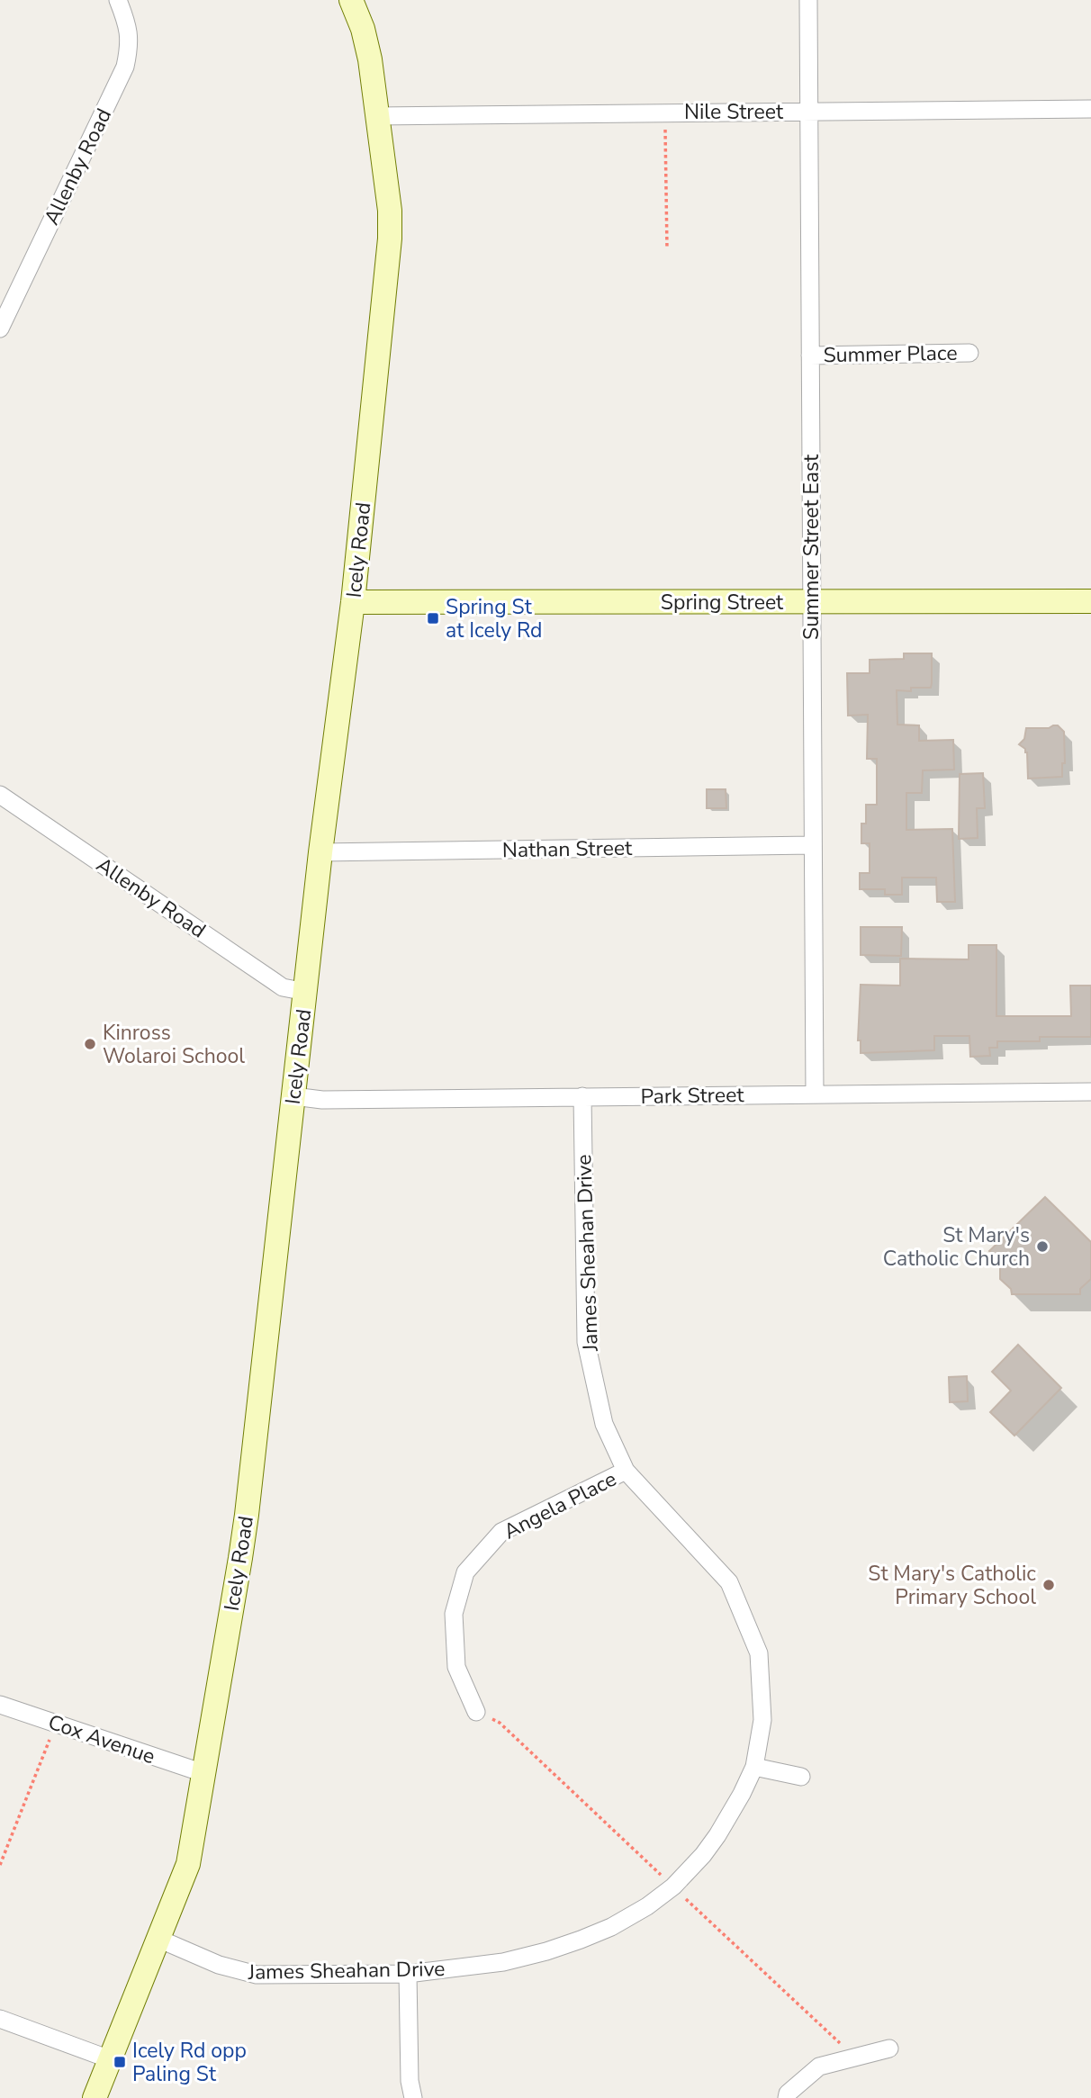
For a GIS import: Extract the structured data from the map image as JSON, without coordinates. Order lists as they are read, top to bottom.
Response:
{
  "streets": {
    "street": [
      "Nile Street",
      "Allenby Road",
      "Summer Place",
      "Summer Street East",
      "Icely Road",
      "Spring Street",
      "Nathan Street",
      "Park Street",
      "James Sheahan Drive",
      "Angela Place",
      "Cox Avenue"
    ]
  },
  "crossings": [
    ["Nile Street", "Summer Street East"],
    ["Nile Street", "Icely Road"],
    ["Allenby Road", "Icely Road"],
    ["Summer Place", "Summer Street East"],
    ["Summer Street East", "Spring Street"],
    ["Summer Street East", "Nathan Street"],
    ["Summer Street East", "Park Street"],
    ["Icely Road", "Spring Street"],
    ["Icely Road", "Nathan Street"],
    ["Icely Road", "Park Street"],
    ["Icely Road", "James Sheahan Drive"],
    ["Icely Road", "Cox Avenue"],
    ["Park Street", "James Sheahan Drive"],
    ["James Sheahan Drive", "Angela Place"]
  ],
  "places": {
    "transit": ["Spring St at Icely Rd", "Icely Rd opp Paling St"],
    "other": ["Kinross Wolaroi School", "St Mary's Catholic Church", "St Mary's Catholic Primary School"]
  }
}
